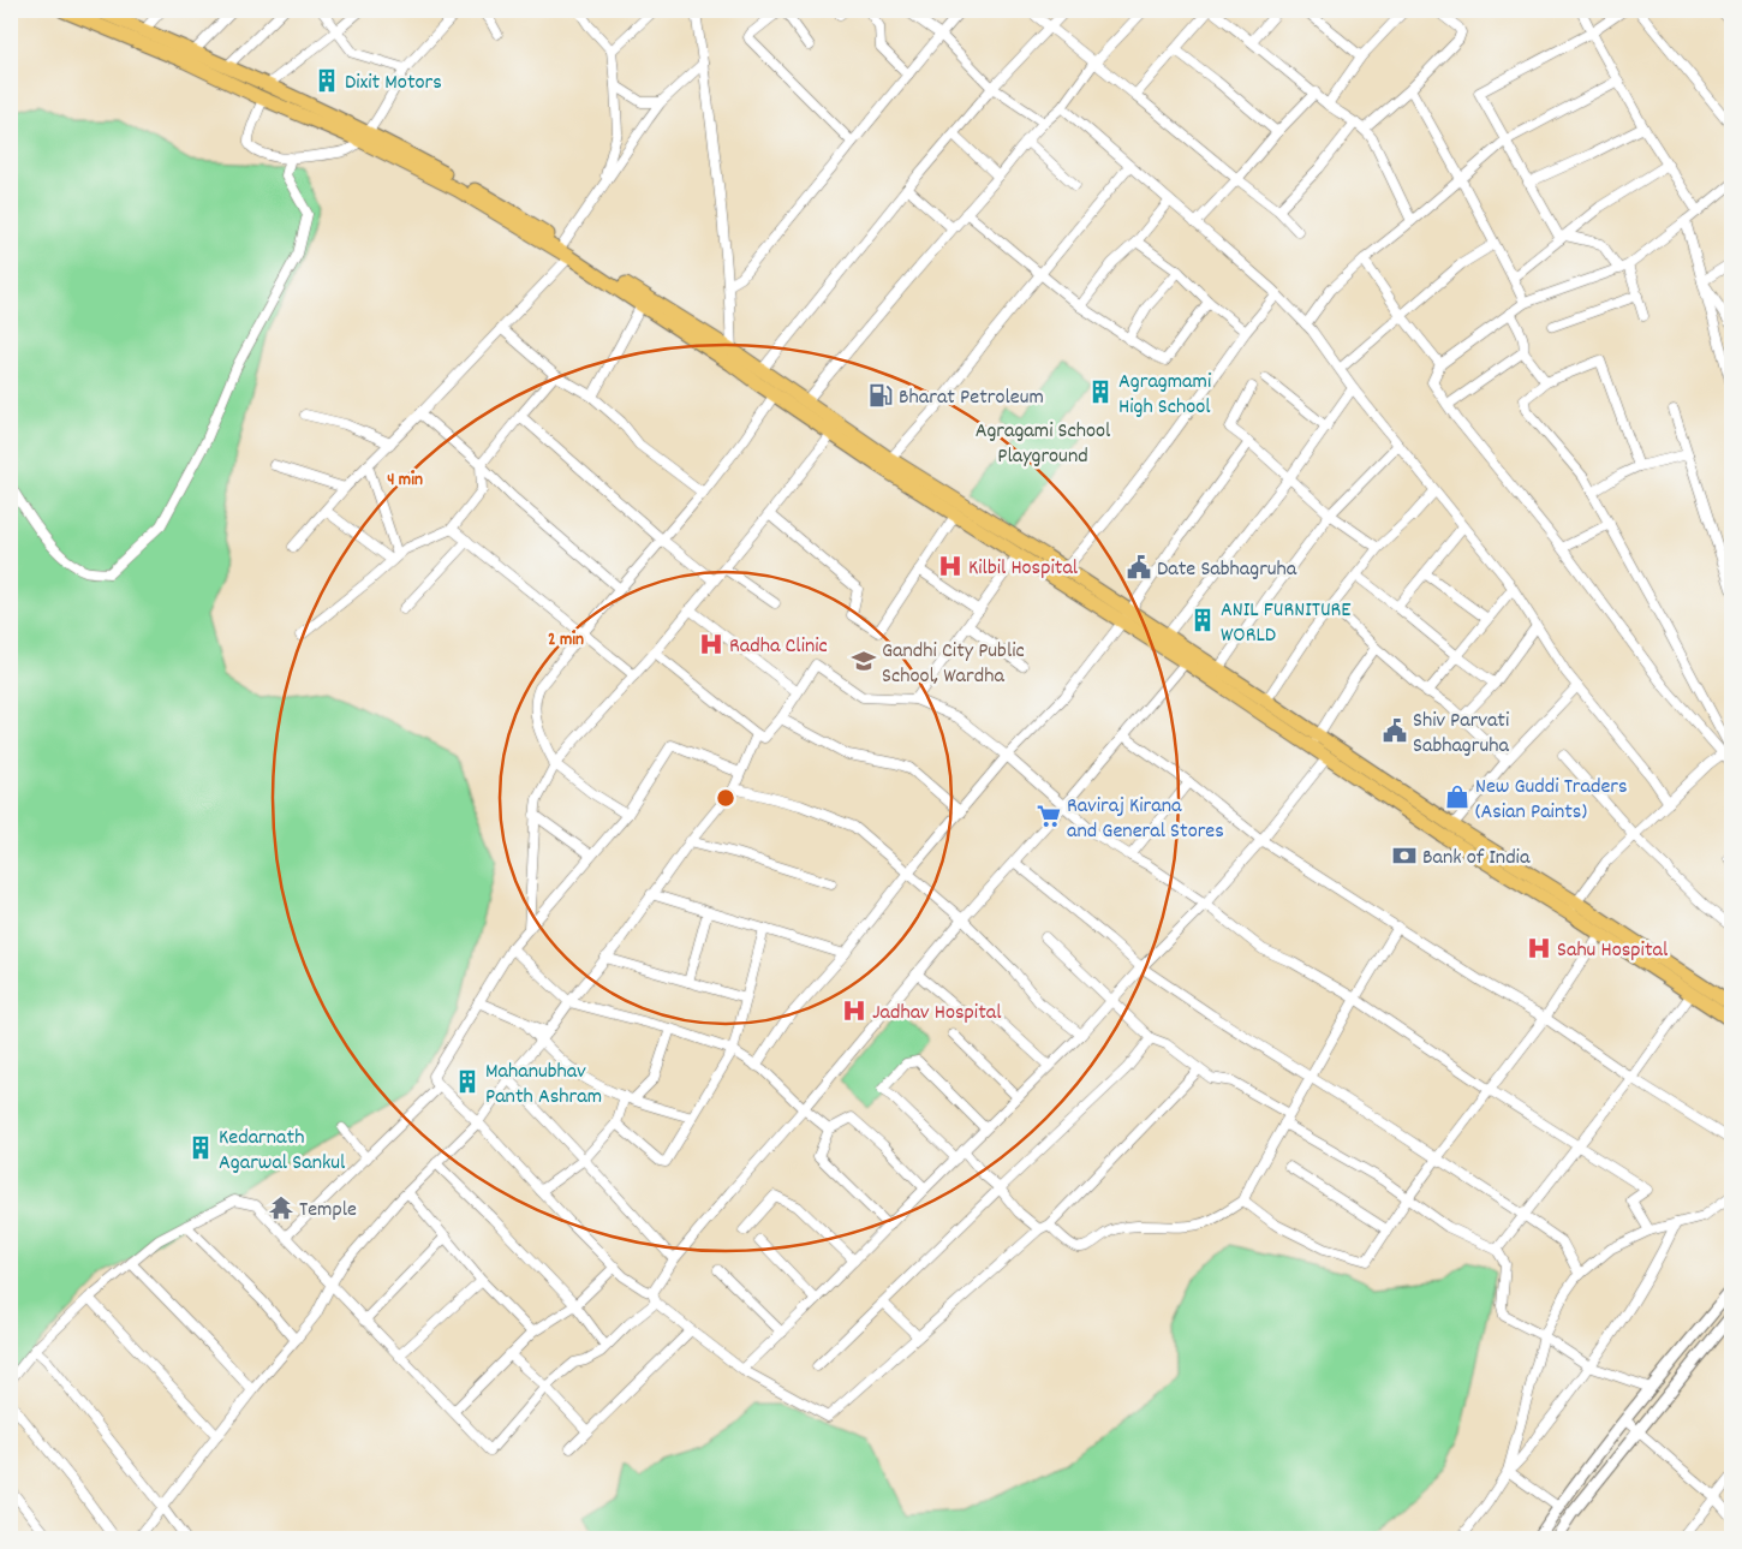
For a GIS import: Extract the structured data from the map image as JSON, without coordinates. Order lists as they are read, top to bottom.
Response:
{
  "parks": ["Agragami School Playground"],
  "places": {
    "building": [
      "Dixit Motors",
      "Agragmami High School",
      "ANIL FURNITURE WORLD",
      "Mahanubhav Panth Ashram",
      "Kedarnath Agarwal Sankul"
    ],
    "fuel station": ["Bharat Petroleum"],
    "hospital": [
      "Kilbil Hospital",
      "Radha Clinic",
      "Sahu Hospital",
      "Jadhav Hospital"
    ],
    "public building": ["Date Sabhagruha", "Shiv Parvati Sabhagruha"],
    "school or university": ["Gandhi City Public School, Wardha"],
    "shop": ["New Guddi Traders (Asian Paints)"],
    "supermarket": ["Raviraj Kirana and General Stores"],
    "bank": ["Bank of India"],
    "temple": ["Temple"]
  },
  "rings": ["4 min", "2 min"]
}
